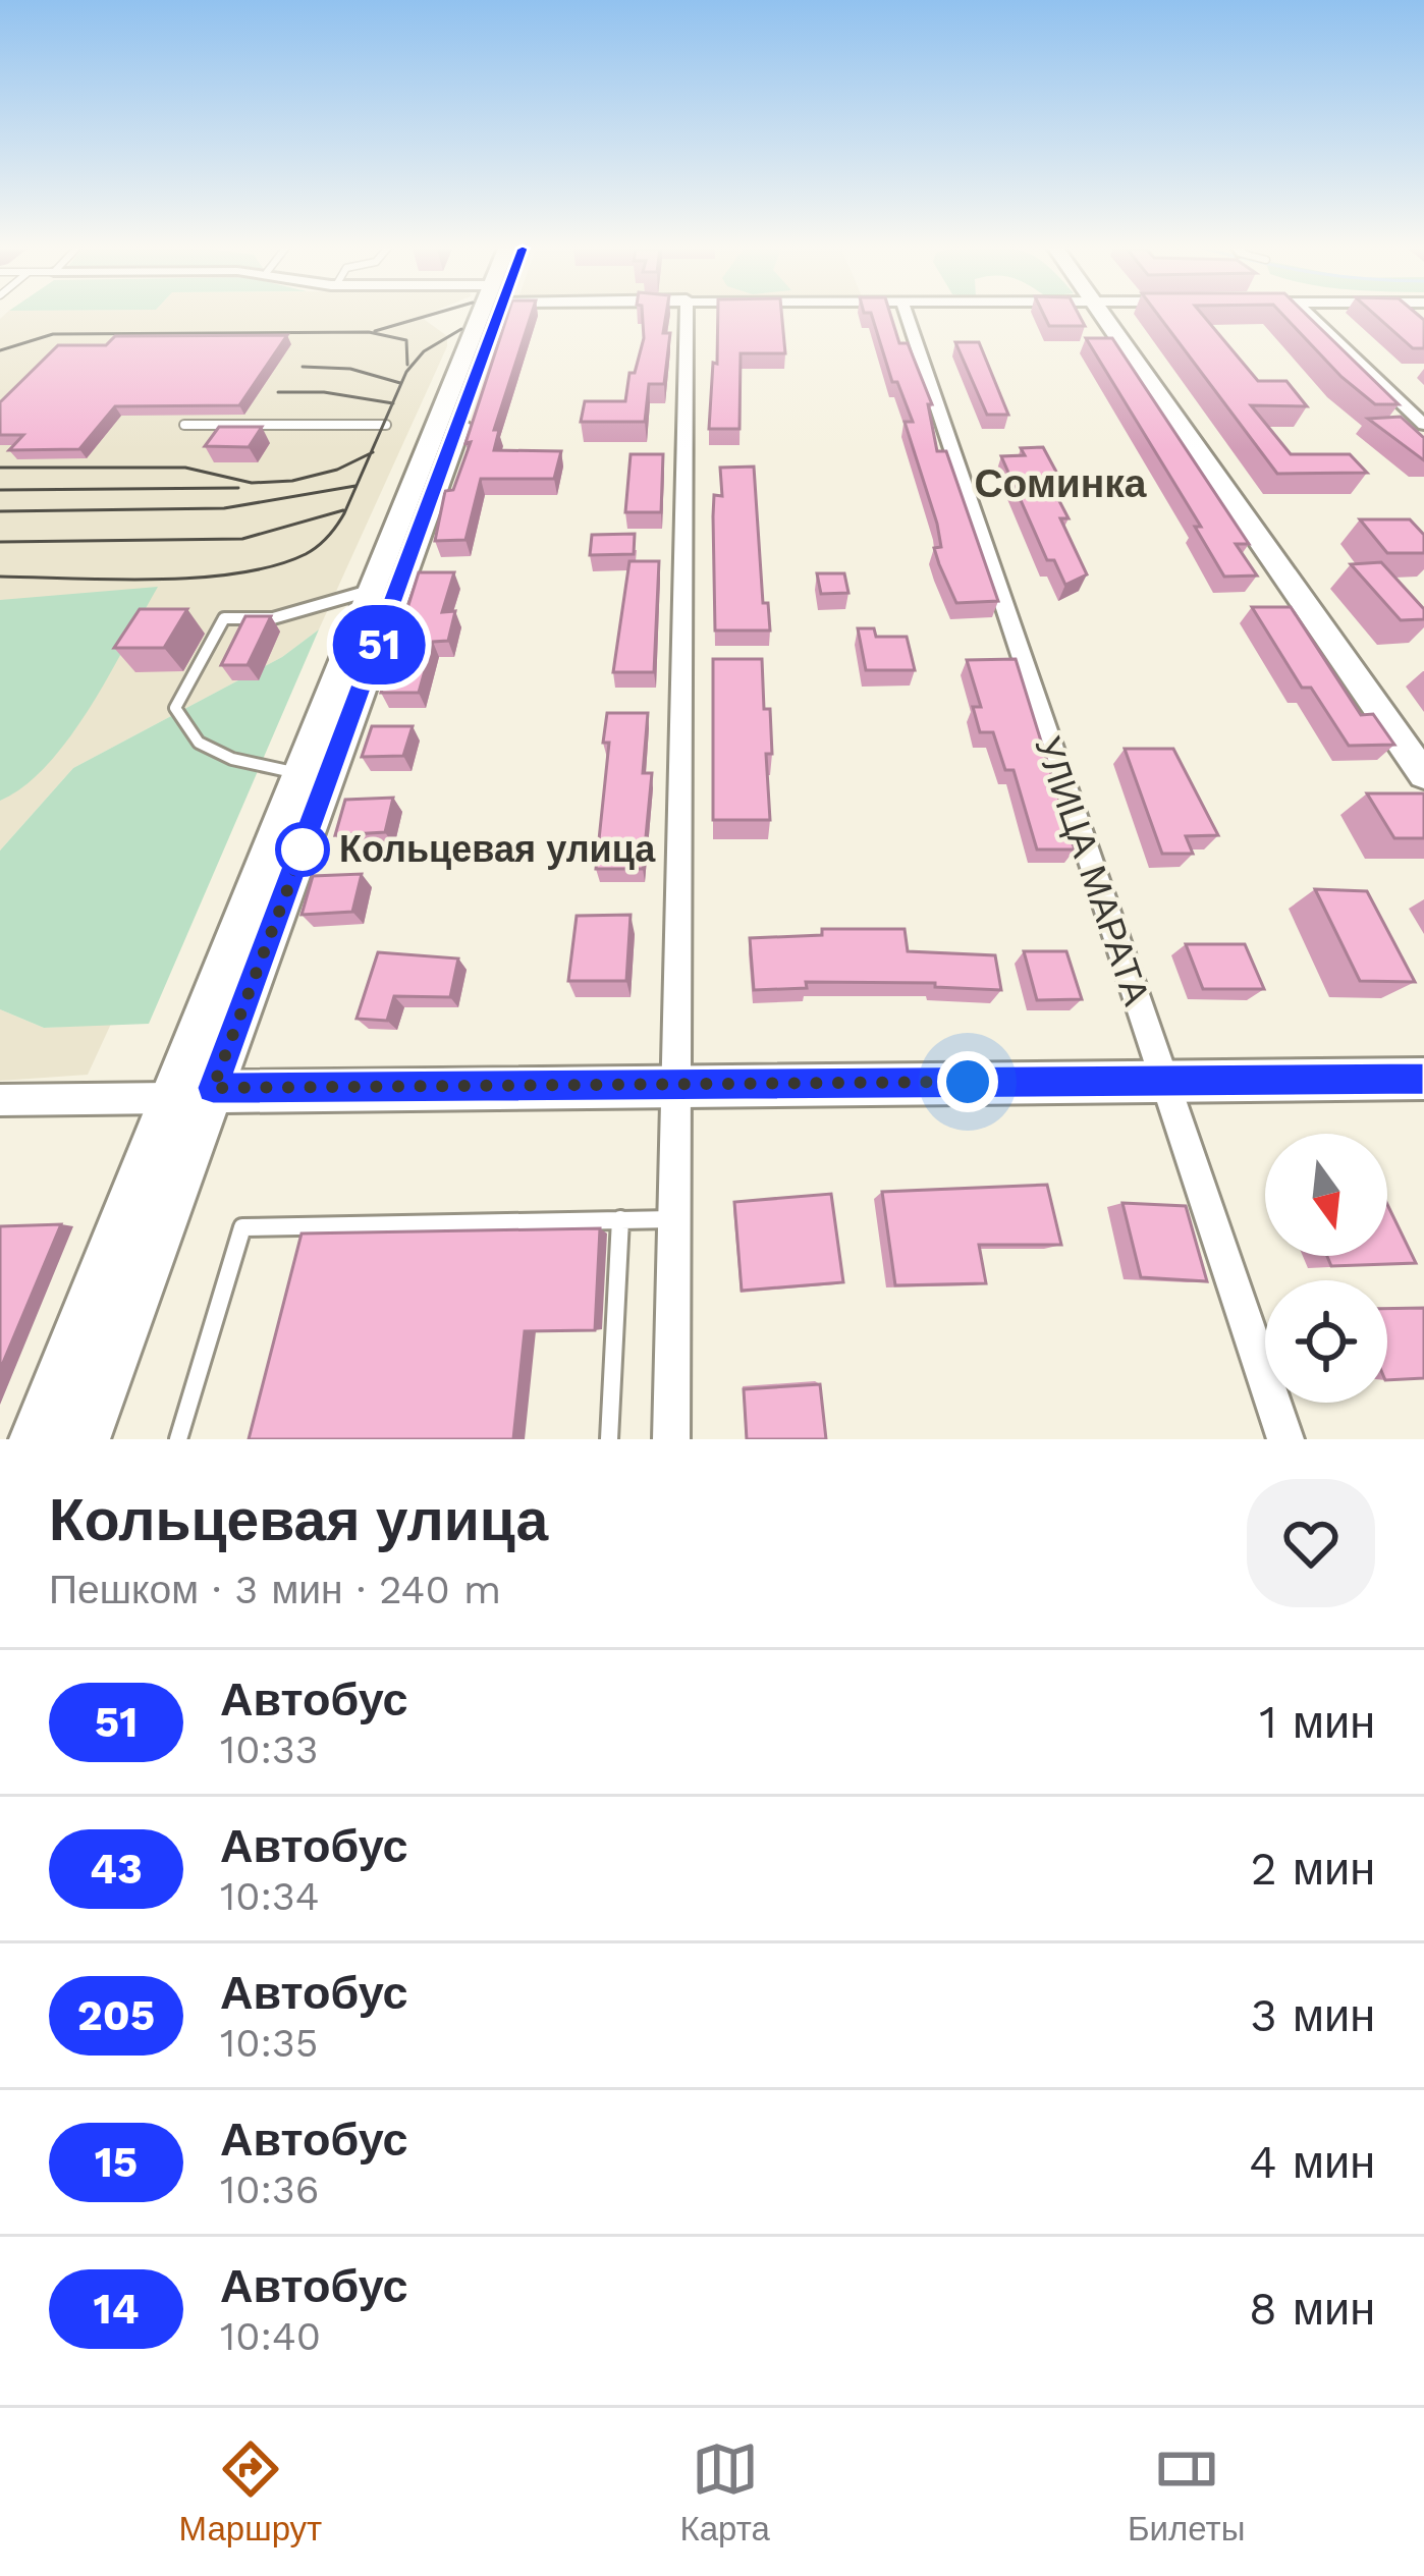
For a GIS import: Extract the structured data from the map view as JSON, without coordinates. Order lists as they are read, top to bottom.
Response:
{
  "streets": {
    "street": ["УЛИЦА МАРАТА"]
  },
  "districts": ["Соминка"],
  "places": ["Кольцевая улица"],
  "lines": ["bus line 51"],
  "north": "bottom",
  "page": {
    "on_map": "51",
    "heading": ["Кольцевая улица", "Пешком · 3 мин · 240 m"],
    "list": [
      {
        "mark": "51",
        "name": "Автобус",
        "note": "10:33",
        "value": "1 мин"
      },
      {
        "mark": "43",
        "name": "Автобус",
        "note": "10:34",
        "value": "2 мин"
      },
      {
        "mark": "205",
        "name": "Автобус",
        "note": "10:35",
        "value": "3 мин"
      },
      {
        "mark": "15",
        "name": "Автобус",
        "note": "10:36",
        "value": "4 мин"
      },
      {
        "mark": "14",
        "name": "Автобус",
        "note": "10:40",
        "value": "8 мин"
      }
    ],
    "tabs": ["Маршрут", "Карта", "Билеты"]
  }
}
